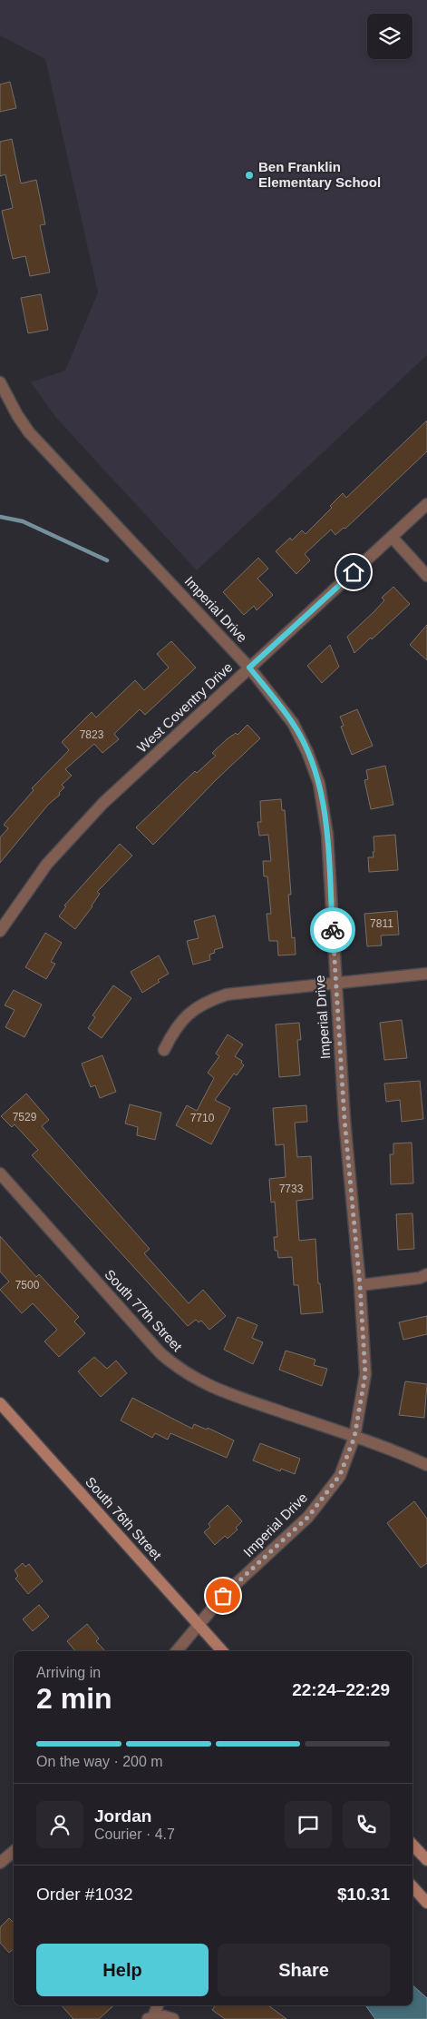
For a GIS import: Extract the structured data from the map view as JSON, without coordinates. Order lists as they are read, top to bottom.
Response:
{
  "streets": {
    "main road": ["South 76th Street"],
    "street": ["Imperial Drive", "West Coventry Drive", "South 77th Street"]
  },
  "crossings": [
    ["Imperial Drive", "West Coventry Drive"],
    ["Imperial Drive", "South 77th Street"],
    ["Imperial Drive", "South 76th Street"]
  ],
  "places": ["Ben Franklin Elementary School"],
  "house_numbers": [
    "7823",
    "7811",
    "7529",
    "7710",
    "7733",
    "7500"
  ],
  "page": {
    "heading": ["2 min", "Arriving in", "22:24–22:29"],
    "panel": [
      "Jordan",
      "Courier · 4.7",
      "Order #1032",
      "$10.31"
    ],
    "bar": "On the way · 200 m",
    "buttons": ["Help", "Share"]
  }
}
